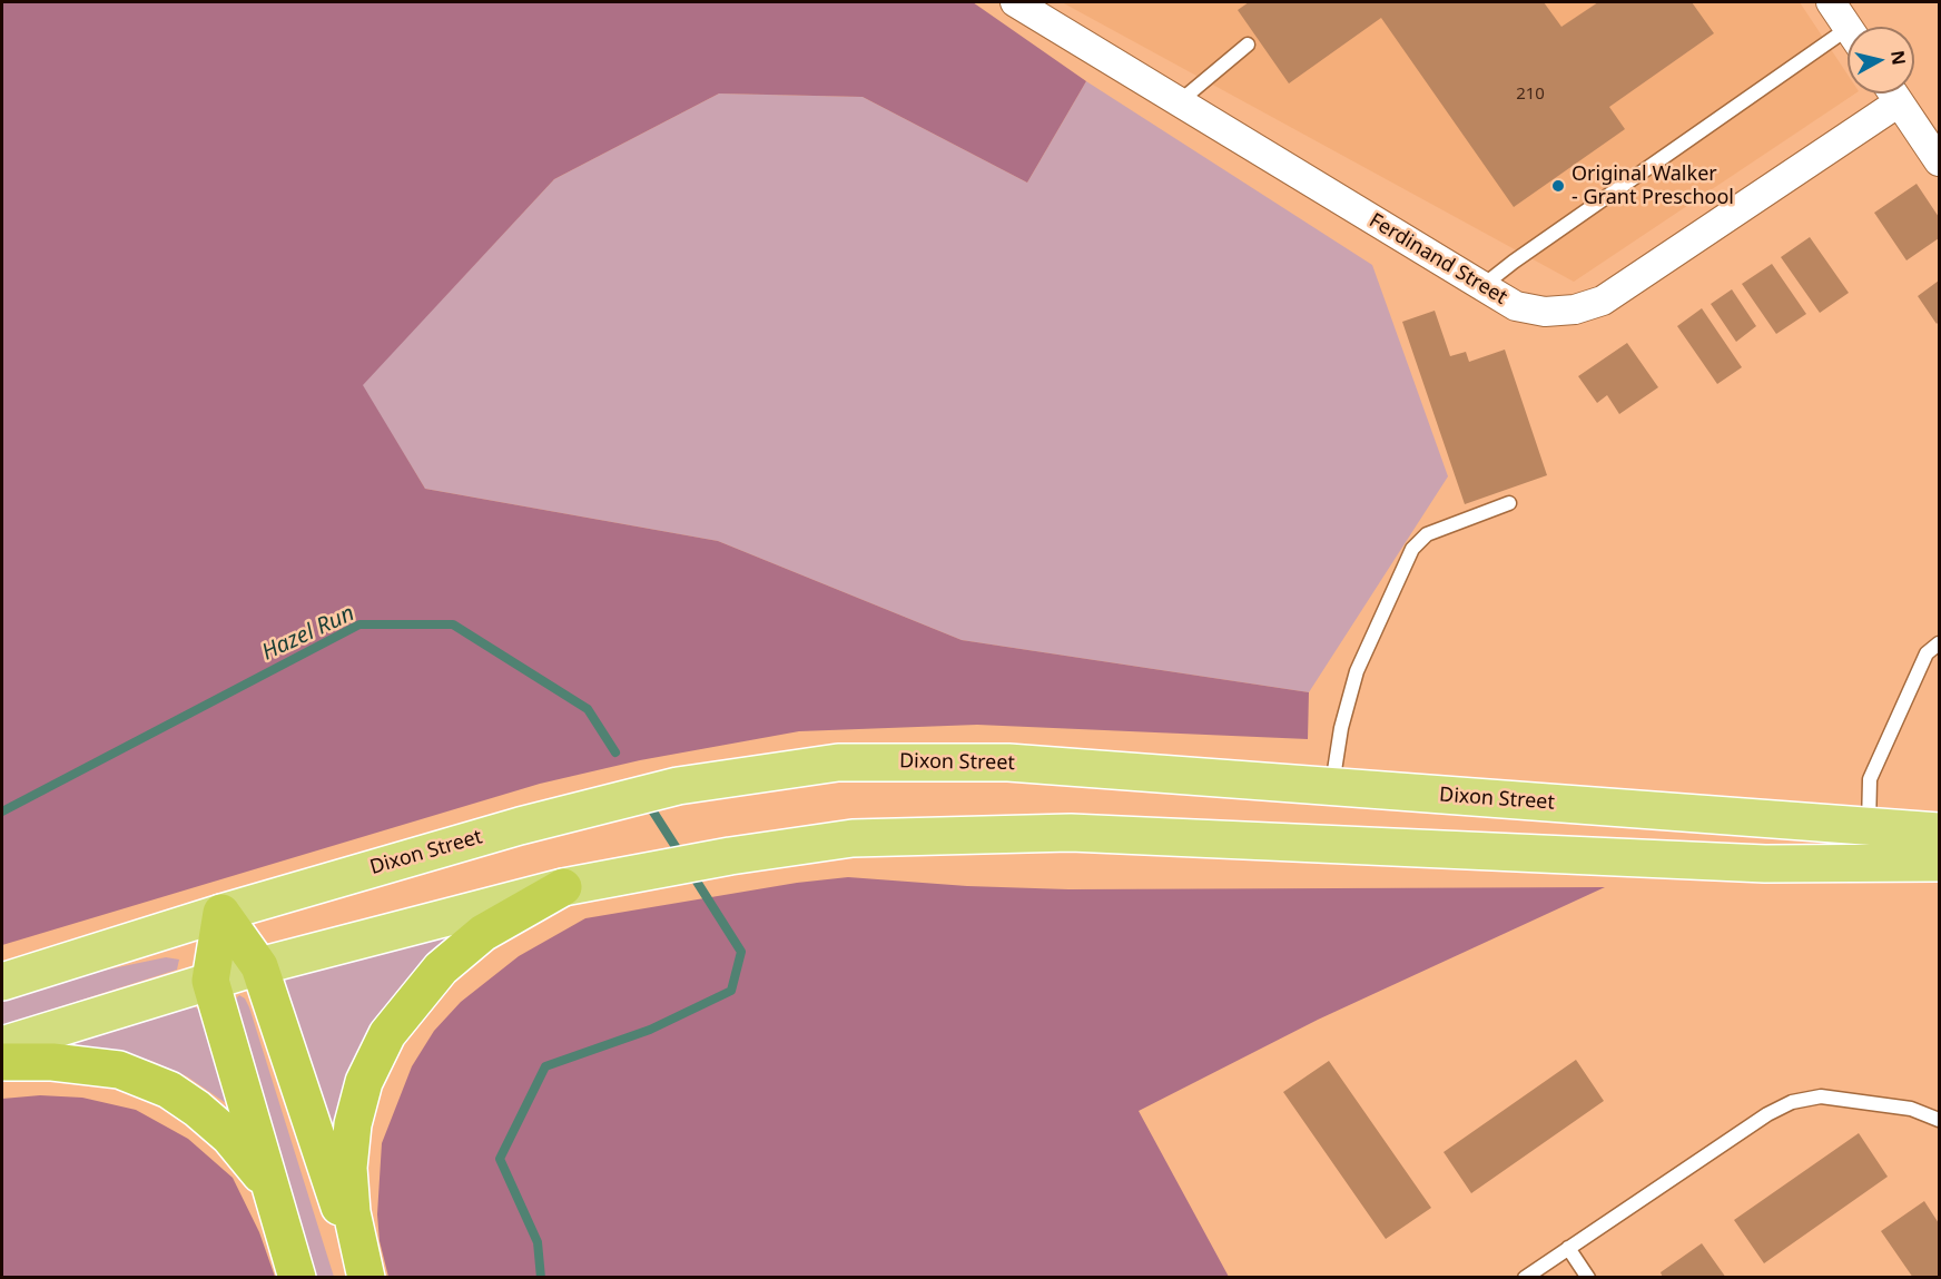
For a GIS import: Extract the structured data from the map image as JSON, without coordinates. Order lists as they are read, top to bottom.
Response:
{
  "streets": {
    "main road": ["Dixon Street"],
    "street": ["Ferdinand Street"]
  },
  "water": ["Hazel Run"],
  "places": ["Original Walker - Grant Preschool"],
  "house_numbers": ["210"],
  "north": "right"
}
